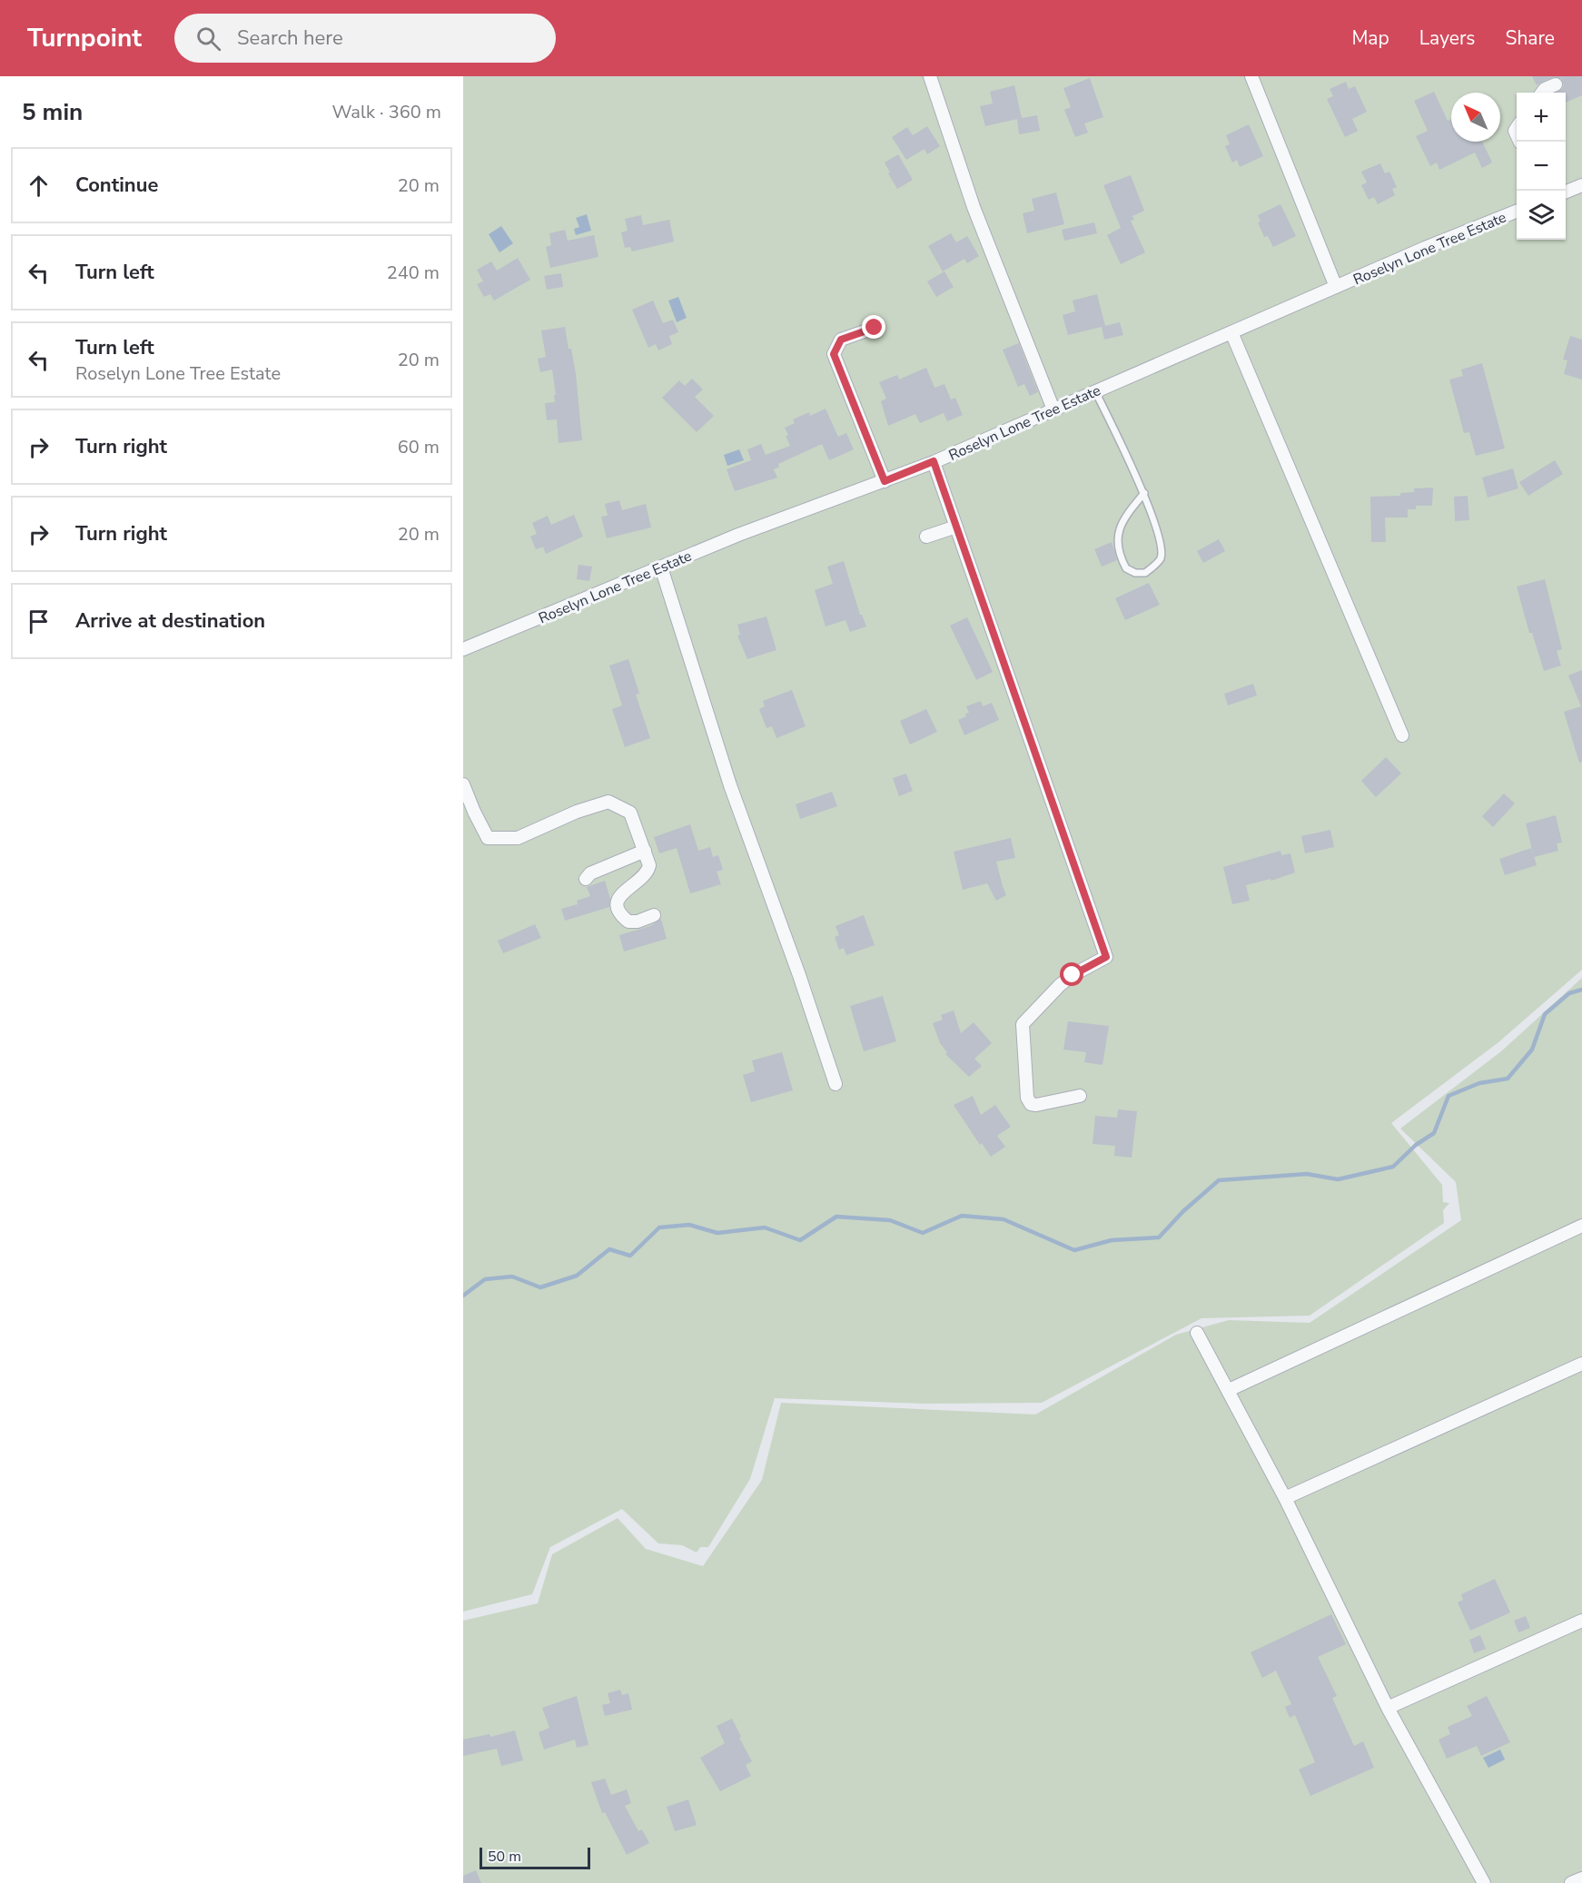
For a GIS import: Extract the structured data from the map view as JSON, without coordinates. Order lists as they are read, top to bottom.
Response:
{
  "streets": {
    "street": ["Roselyn Lone Tree Estate"]
  },
  "scale_bar": "50 m",
  "north": "top left",
  "page": {
    "header": "Turnpoint",
    "search": "Search here",
    "nav": ["Map", "Layers", "Share"],
    "heading": ["5 min", "Walk · 360 m"],
    "map_buttons": ["+", "−"],
    "list": [
      ["Continue", "20 m"],
      ["Turn left", "240 m"],
      ["Turn left", "Roselyn Lone Tree Estate", "20 m"],
      ["Turn right", "60 m"],
      ["Turn right", "20 m"],
      "Arrive at destination"
    ],
    "scale": "50 m"
  }
}
